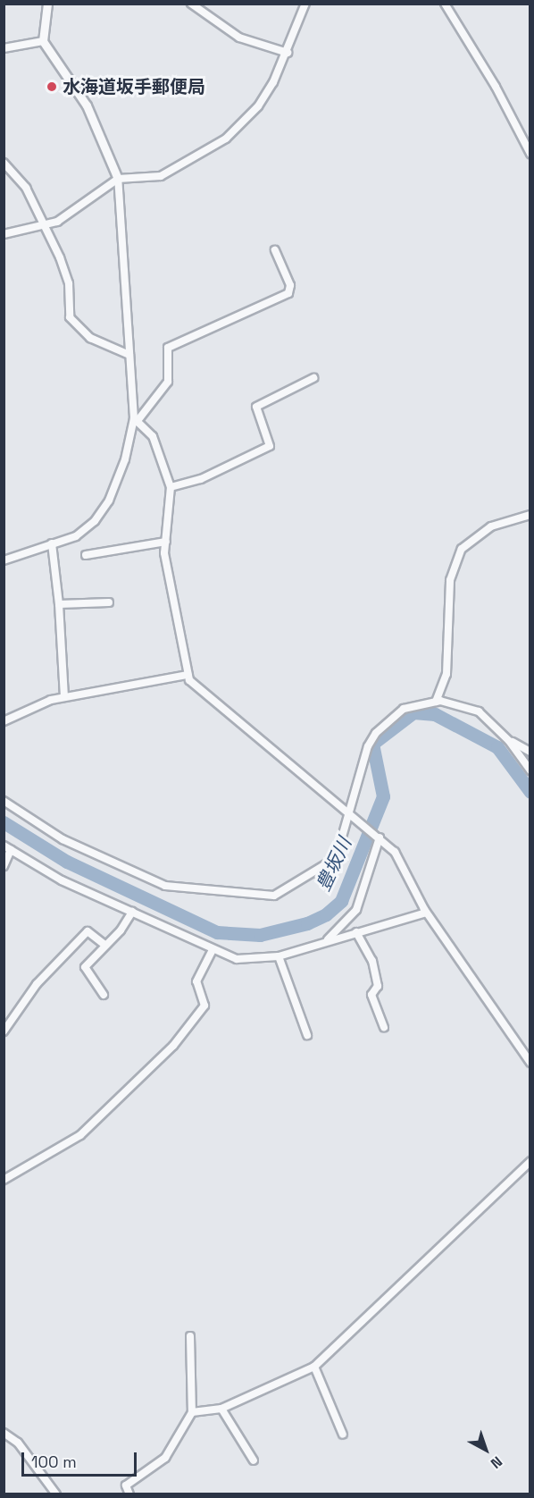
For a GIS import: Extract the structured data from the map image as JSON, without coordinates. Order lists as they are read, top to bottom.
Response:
{
  "water": ["豊坂川"],
  "places": ["水海道坂手郵便局"],
  "scale_bar": "100 m",
  "north": "bottom right"
}
